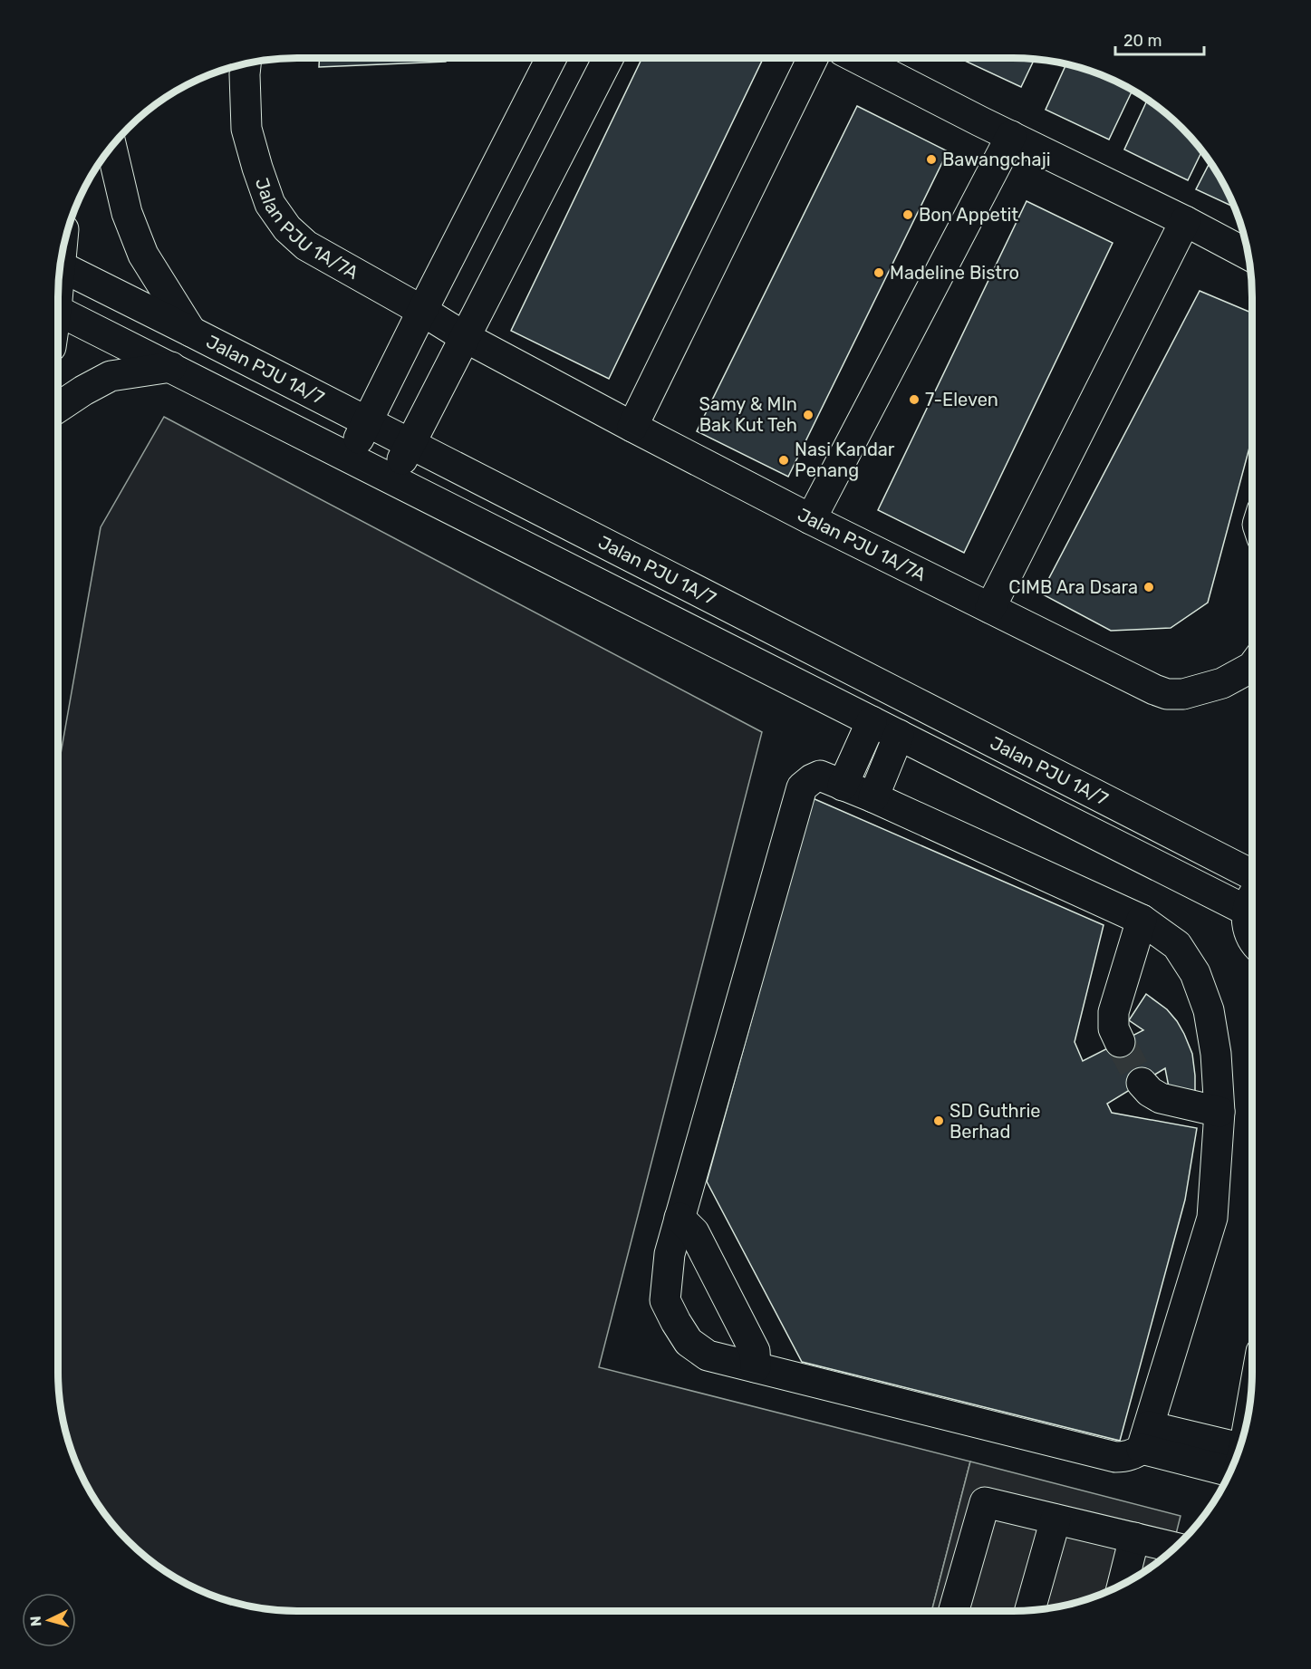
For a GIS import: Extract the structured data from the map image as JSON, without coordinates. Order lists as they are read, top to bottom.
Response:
{
  "streets": {
    "street": ["Jalan PJU 1A/7A", "Jalan PJU 1A/7"]
  },
  "places": [
    "Bawangchaji",
    "Bon Appetit",
    "Madeline Bistro",
    "7-Eleven",
    "Samy & MIn Bak Kut Teh",
    "Nasi Kandar Penang",
    "CIMB Ara Dsara",
    "SD Guthrie Berhad"
  ],
  "scale_bar": "20 m",
  "north": "left"
}
